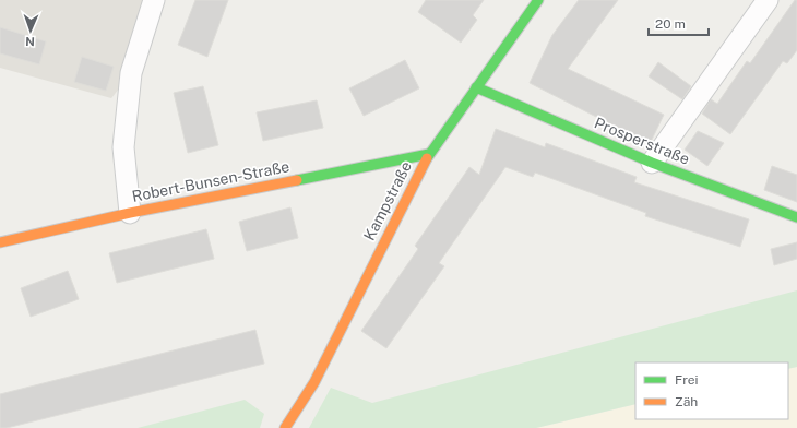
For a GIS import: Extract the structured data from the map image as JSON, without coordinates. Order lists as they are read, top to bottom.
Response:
{
  "streets": {
    "street": ["Prosperstraße", "Robert-Bunsen-Straße", "Kampstraße"]
  },
  "crossings": [
    ["Prosperstraße", "Kampstraße"],
    ["Robert-Bunsen-Straße", "Kampstraße"]
  ],
  "legend": ["Frei", "Zäh"],
  "scale_bar": "20 m",
  "north": "bottom"
}
